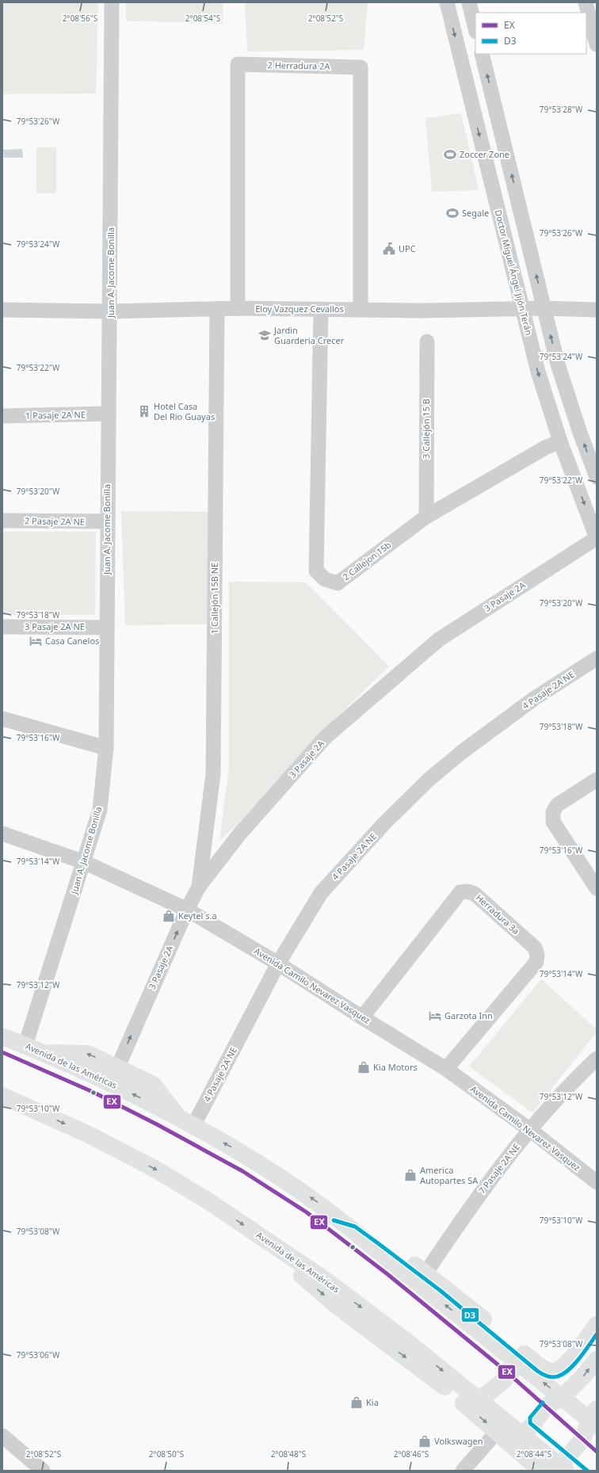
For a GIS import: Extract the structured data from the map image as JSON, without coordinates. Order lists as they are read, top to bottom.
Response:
{
  "streets": {
    "main road": ["Avenida de las Américas"],
    "street": [
      "2 Herradura 2A",
      "Juan A. Jacome Bonilla",
      "Doctor Miguel Ángel Jijón Terán",
      "Eloy Vazquez Cevallos",
      "1 Pasaje 2A NE",
      "3 Callejón 15 B",
      "2 Pasaje 2A NE",
      "2 Callejon 15b",
      "3 Pasaje 2A",
      "1 Callejón 15B NE",
      "3 Pasaje 2A NE",
      "4 Pasaje 2A NE",
      "Herradura 3a",
      "Avenida Camilo Nevarez Vasquez",
      "7 Pasaje 2A NE"
    ]
  },
  "crossings": [
    ["2 Herradura 2A", "Eloy Vazquez Cevallos"],
    ["Juan A. Jacome Bonilla", "Eloy Vazquez Cevallos"],
    ["Juan A. Jacome Bonilla", "1 Pasaje 2A NE"],
    ["Juan A. Jacome Bonilla", "2 Pasaje 2A NE"],
    ["Juan A. Jacome Bonilla", "3 Pasaje 2A NE"],
    ["Juan A. Jacome Bonilla", "Avenida Camilo Nevarez Vasquez"],
    ["Juan A. Jacome Bonilla", "Avenida de las Américas"],
    ["Doctor Miguel Ángel Jijón Terán", "Eloy Vazquez Cevallos"],
    ["Doctor Miguel Ángel Jijón Terán", "2 Callejon 15b"],
    ["Doctor Miguel Ángel Jijón Terán", "3 Pasaje 2A"],
    ["Eloy Vazquez Cevallos", "2 Callejon 15b"],
    ["Eloy Vazquez Cevallos", "1 Callejón 15B NE"],
    ["3 Callejón 15 B", "2 Callejon 15b"],
    ["3 Pasaje 2A", "1 Callejón 15B NE"],
    ["3 Pasaje 2A", "Avenida Camilo Nevarez Vasquez"],
    ["4 Pasaje 2A NE", "Avenida Camilo Nevarez Vasquez"],
    ["4 Pasaje 2A NE", "Avenida de las Américas"],
    ["Herradura 3a", "Avenida Camilo Nevarez Vasquez"],
    ["Avenida Camilo Nevarez Vasquez", "7 Pasaje 2A NE"],
    ["Avenida de las Américas", "7 Pasaje 2A NE"]
  ],
  "places": {
    "sports": ["Zoccer Zone", "Segale"],
    "public building": ["UPC"],
    "school or university": ["Jardin Guarderia Crecer"],
    "building": ["Hotel Casa Del Rio Guayas"],
    "hotel": ["Casa Canelos", "Garzota Inn"],
    "shop": [
      "Keytel s.a",
      "Kia Motors",
      "America Autopartes SA",
      "Kia",
      "Volkswagen"
    ]
  },
  "lines": ["transit line EX", "transit line D3"],
  "legend": ["EX", "D3"],
  "coordinates": [
    "2°08'56\"S",
    "2°08'54\"S",
    "2°08'52\"S",
    "79°53'28\"W",
    "79°53'26\"W",
    "79°53'24\"W",
    "79°53'22\"W",
    "79°53'20\"W",
    "79°53'18\"W",
    "79°53'16\"W",
    "79°53'14\"W",
    "79°53'12\"W",
    "79°53'10\"W",
    "79°53'08\"W",
    "79°53'06\"W",
    "2°08'50\"S",
    "2°08'48\"S",
    "2°08'46\"S",
    "2°08'44\"S"
  ]
}
